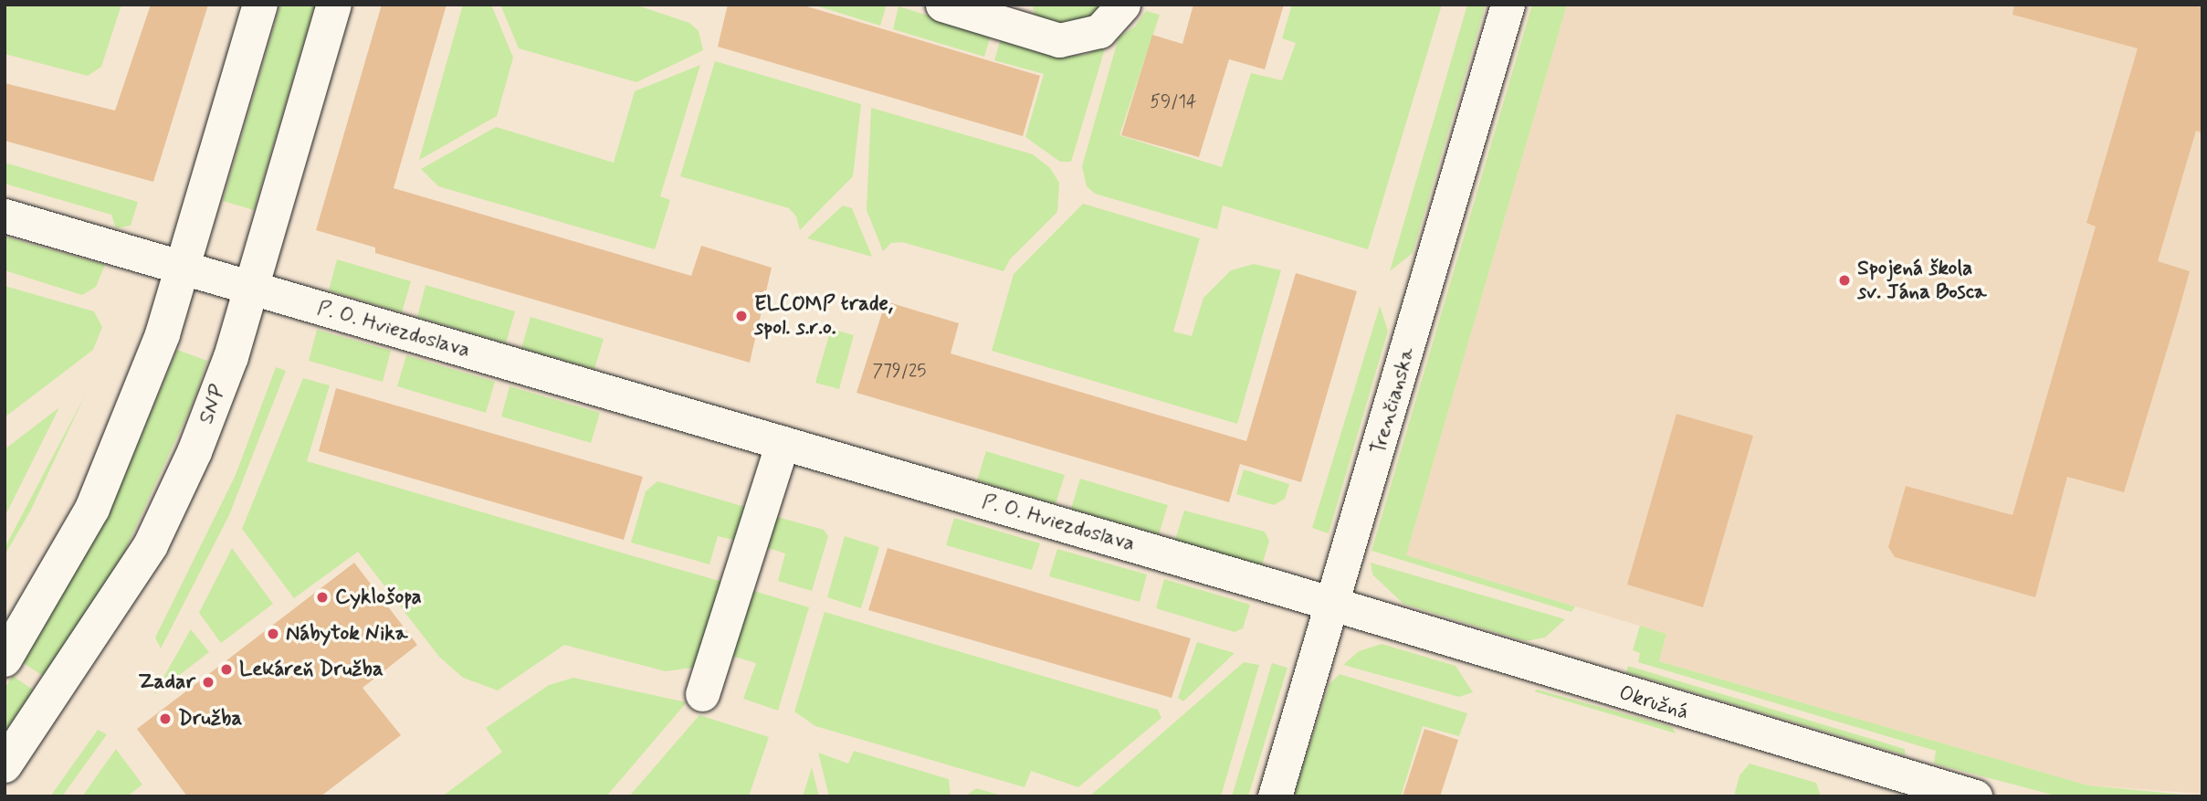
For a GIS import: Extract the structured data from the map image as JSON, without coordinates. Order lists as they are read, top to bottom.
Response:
{
  "streets": {
    "street": [
      "P. O. Hviezdoslava",
      "Trenčianska",
      "SNP",
      "Okružná"
    ]
  },
  "crossings": [
    ["P. O. Hviezdoslava", "Trenčianska"],
    ["P. O. Hviezdoslava", "SNP"],
    ["P. O. Hviezdoslava", "Okružná"],
    ["Trenčianska", "Okružná"]
  ],
  "places": [
    "Spojená škola sv. Jána Bosca",
    "ELCOMP trade, spol. s.r.o.",
    "Cyklošopa",
    "Nábytok Nika",
    "Lekáreň Družba",
    "Zadar",
    "Družba"
  ],
  "house_numbers": ["59/14", "779/25"]
}
